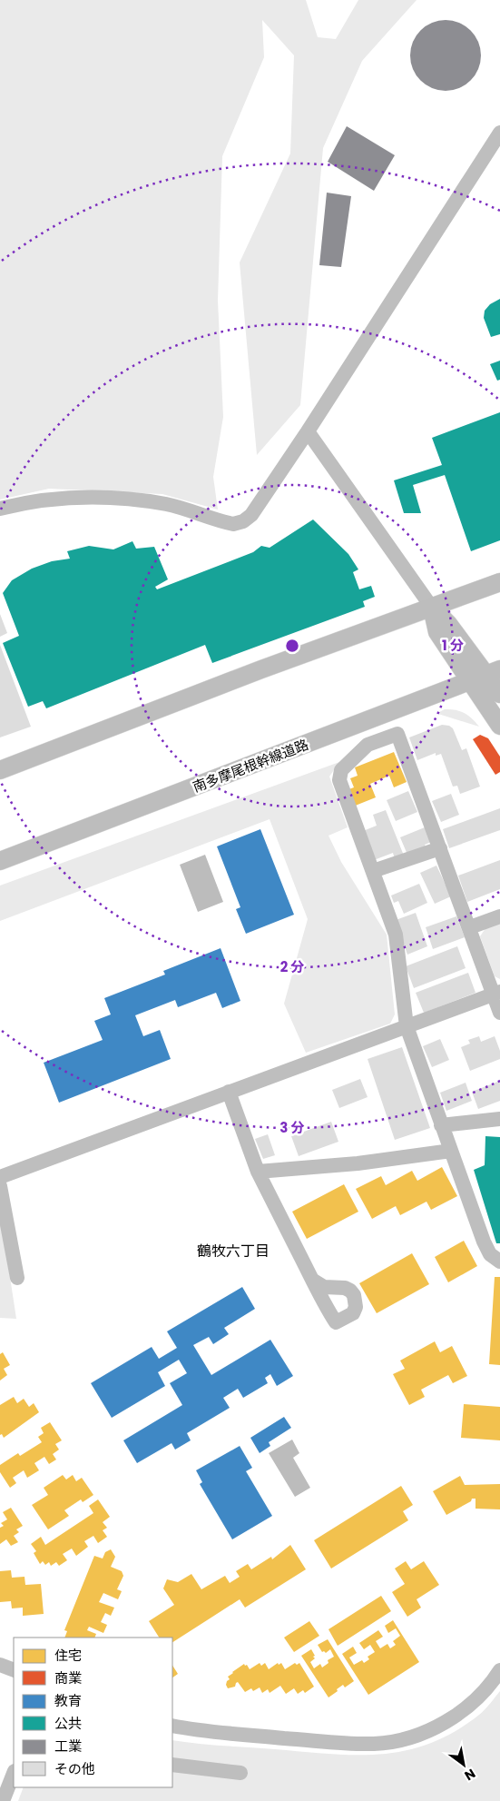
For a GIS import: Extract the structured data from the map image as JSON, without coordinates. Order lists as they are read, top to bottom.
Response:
{
  "streets": {
    "main road": ["南多摩尾根幹線道路"]
  },
  "districts": ["鶴牧六丁目"],
  "legend": [
    "住宅",
    "商業",
    "教育",
    "公共",
    "工業",
    "その他"
  ],
  "north": "bottom right",
  "rings": ["1 分", "2 分", "3 分"]
}
